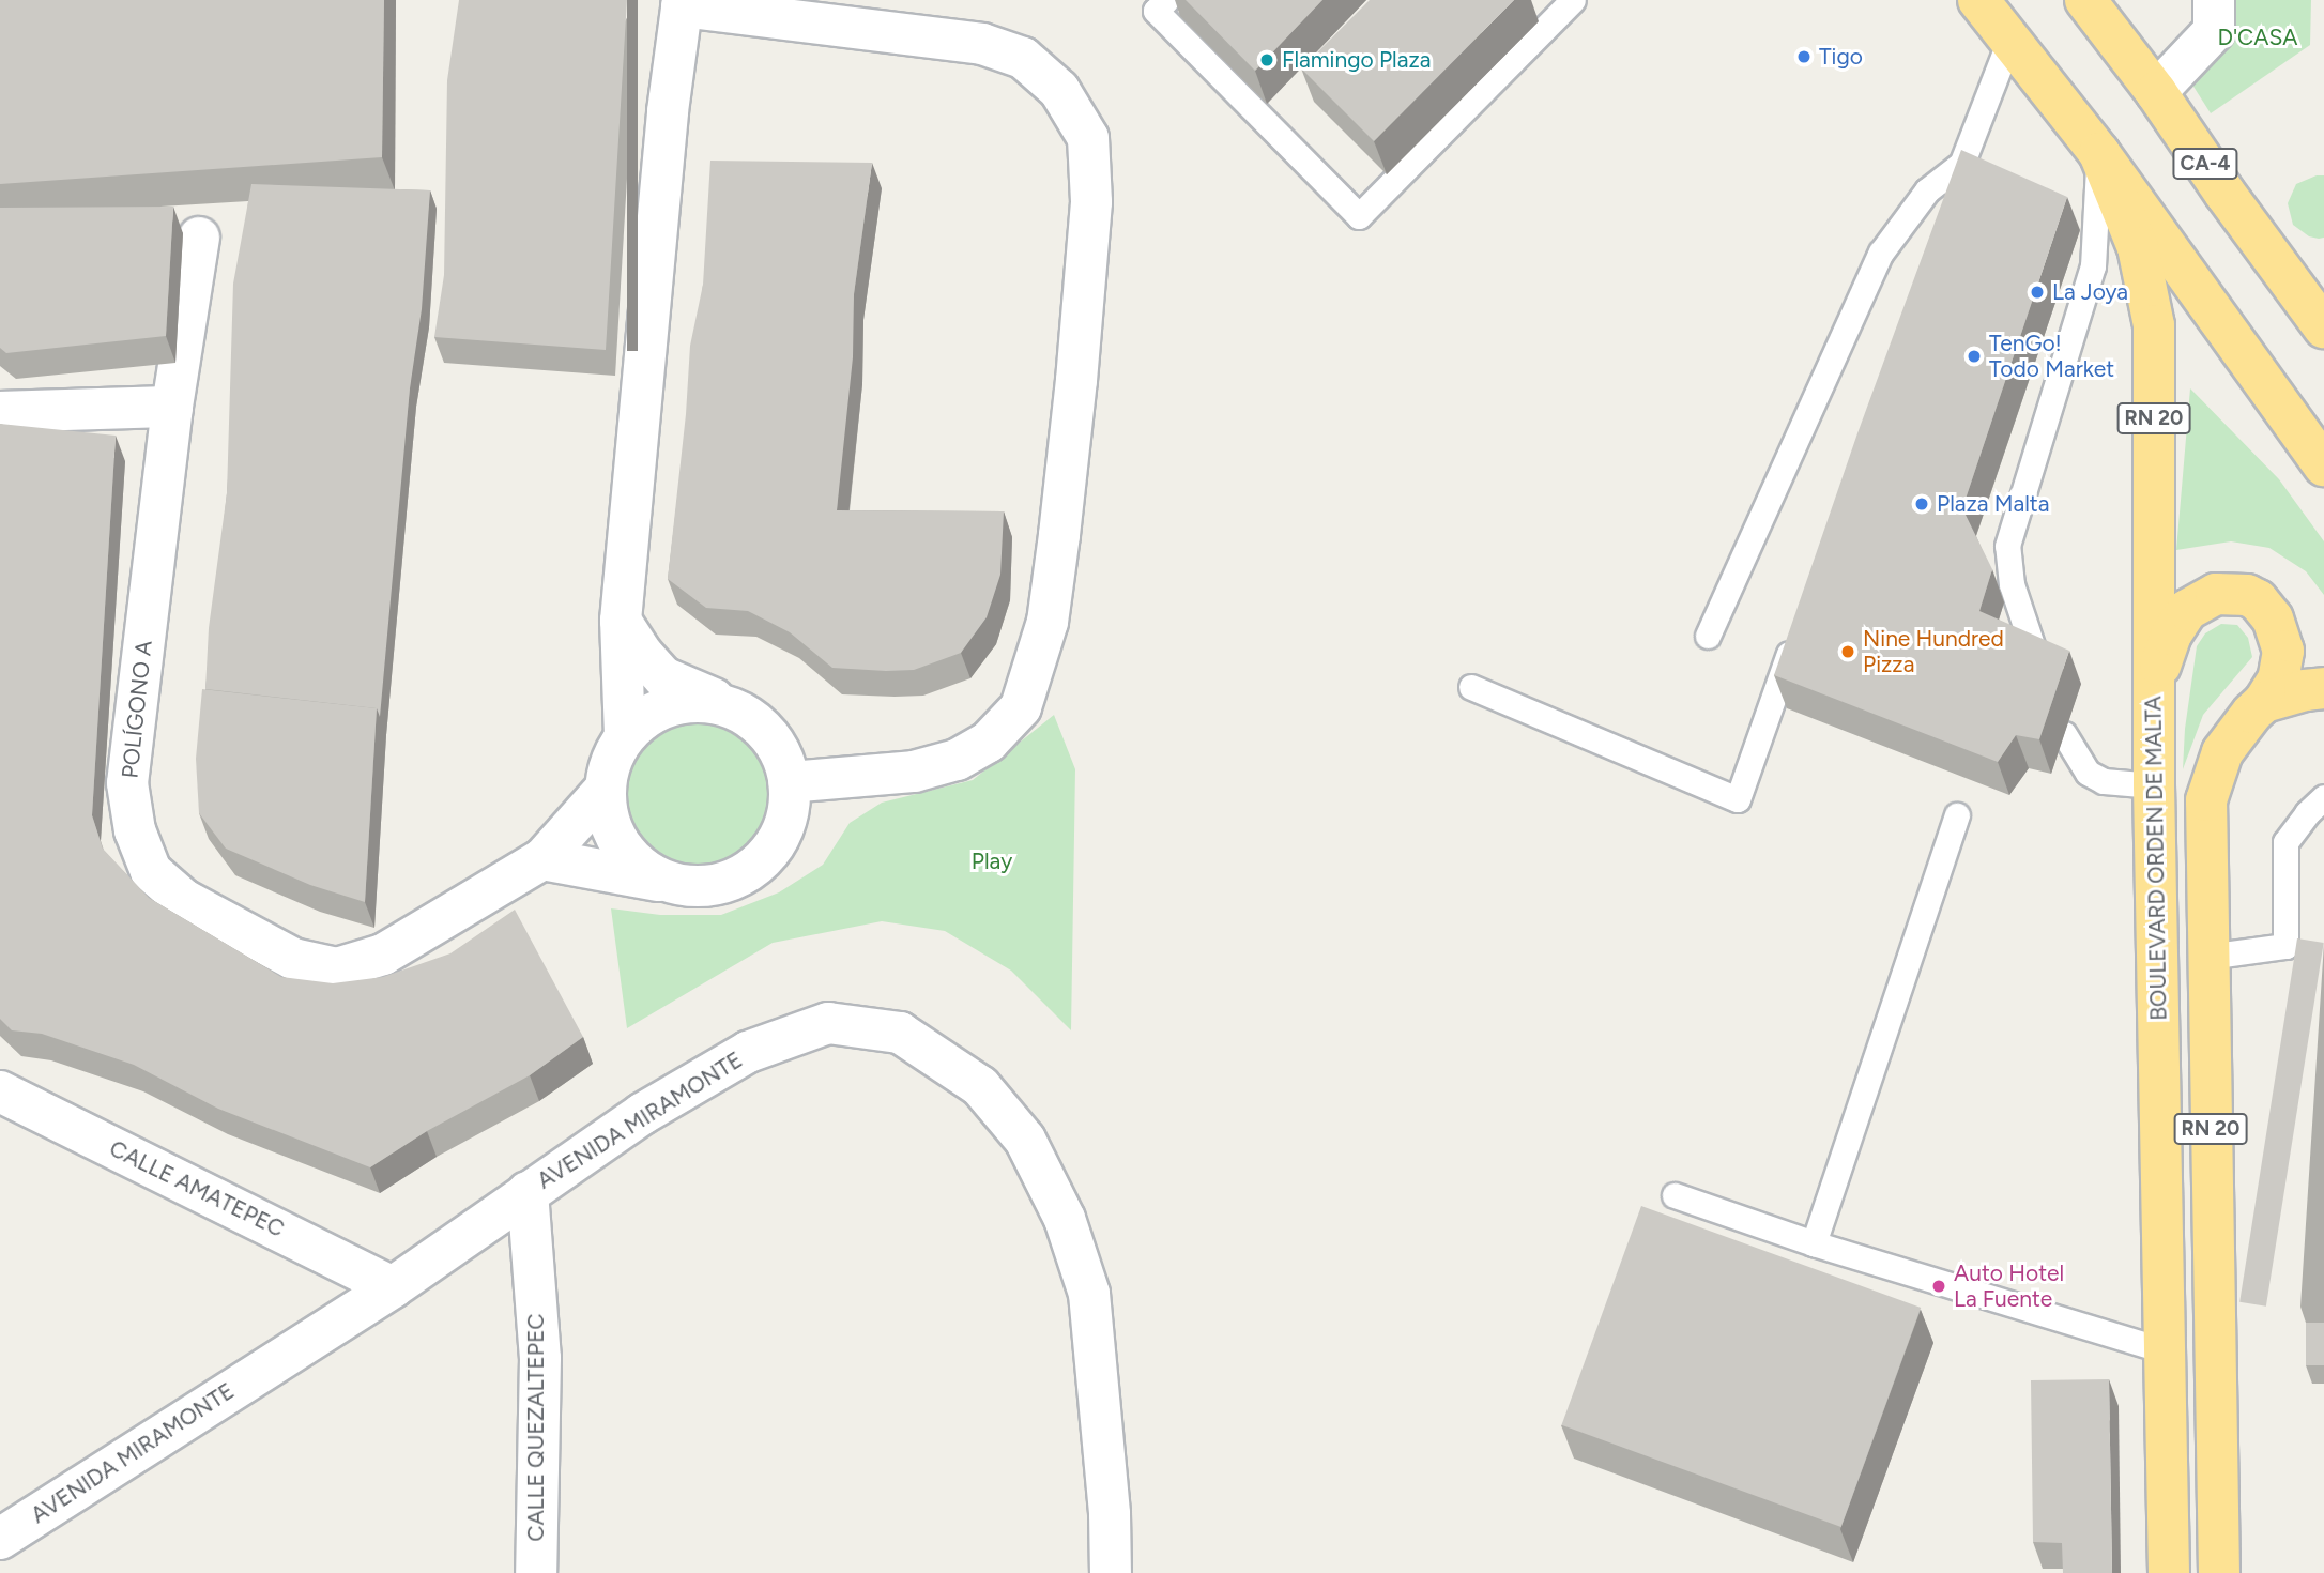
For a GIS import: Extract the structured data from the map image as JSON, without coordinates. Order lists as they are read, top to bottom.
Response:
{
  "streets": {
    "highway": ["CA-4", "RN 20", "BOULEVARD ORDEN DE MALTA"],
    "street": [
      "POLÍGONO A",
      "AVENIDA MIRAMONTE",
      "CALLE AMATEPEC",
      "CALLE QUEZALTEPEC"
    ]
  },
  "crossings": [
    ["AVENIDA MIRAMONTE", "CALLE AMATEPEC"],
    ["AVENIDA MIRAMONTE", "CALLE QUEZALTEPEC"]
  ],
  "parks": ["D'CASA", "Play"],
  "places": [
    "Tigo",
    "Flamingo Plaza",
    "La Joya",
    "TenGo! Todo Market",
    "Plaza Malta",
    "Nine Hundred Pizza",
    "Auto Hotel La Fuente"
  ]
}
